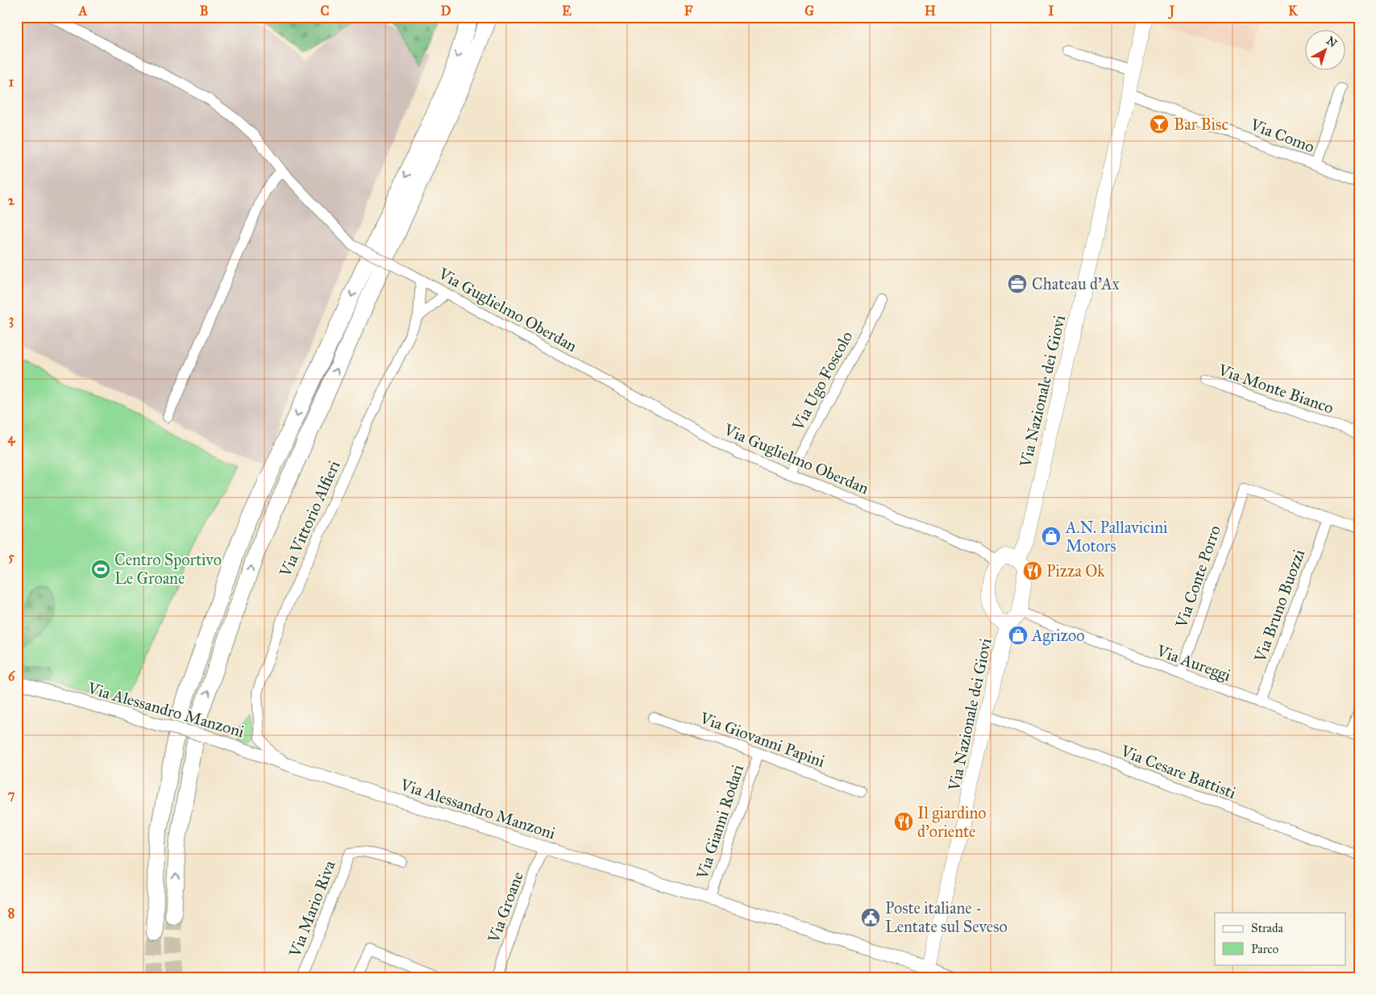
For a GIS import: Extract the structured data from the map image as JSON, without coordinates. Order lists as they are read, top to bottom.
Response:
{
  "streets": {
    "main road": ["Via Nazionale dei Giovi"],
    "street": [
      "Via Como",
      "Via Guglielmo Oberdan",
      "Via Ugo Foscolo",
      "Via Monte Bianco",
      "Via Vittorio Alfieri",
      "Via Conte Porro",
      "Via Bruno Buozzi",
      "Via Aureggi",
      "Via Alessandro Manzoni",
      "Via Giovanni Papini",
      "Via Cesare Battisti",
      "Via Gianni Rodari",
      "Via Groane",
      "Via Mario Riva"
    ]
  },
  "crossings": [
    ["Via Como", "Via Nazionale dei Giovi"],
    ["Via Guglielmo Oberdan", "Via Ugo Foscolo"],
    ["Via Guglielmo Oberdan", "Via Nazionale dei Giovi"],
    ["Via Guglielmo Oberdan", "Via Vittorio Alfieri"],
    ["Via Nazionale dei Giovi", "Via Aureggi"],
    ["Via Nazionale dei Giovi", "Via Alessandro Manzoni"],
    ["Via Nazionale dei Giovi", "Via Cesare Battisti"],
    ["Via Vittorio Alfieri", "Via Alessandro Manzoni"],
    ["Via Conte Porro", "Via Bruno Buozzi"],
    ["Via Conte Porro", "Via Aureggi"],
    ["Via Bruno Buozzi", "Via Aureggi"],
    ["Via Alessandro Manzoni", "Via Gianni Rodari"],
    ["Via Alessandro Manzoni", "Via Groane"],
    ["Via Giovanni Papini", "Via Gianni Rodari"]
  ],
  "places": {
    "bar": ["Bar Bisc"],
    "office": ["Chateau d’Ax"],
    "shop": ["A.N. Pallavicini Motors", "Agrizoo"],
    "sports": ["Centro Sportivo Le Groane"],
    "restaurant": ["Pizza Ok", "Il giardino d'oriente"],
    "public building": ["Poste italiane - Lentate sul Seveso"]
  },
  "legend": ["Strada", "Parco"],
  "north": "top right",
  "grid": {
    "columns": [
      "A",
      "B",
      "C",
      "D",
      "E",
      "F",
      "G",
      "H",
      "I",
      "J",
      "K"
    ],
    "rows": [
      "1",
      "2",
      "3",
      "4",
      "5",
      "6",
      "7",
      "8"
    ]
  }
}
